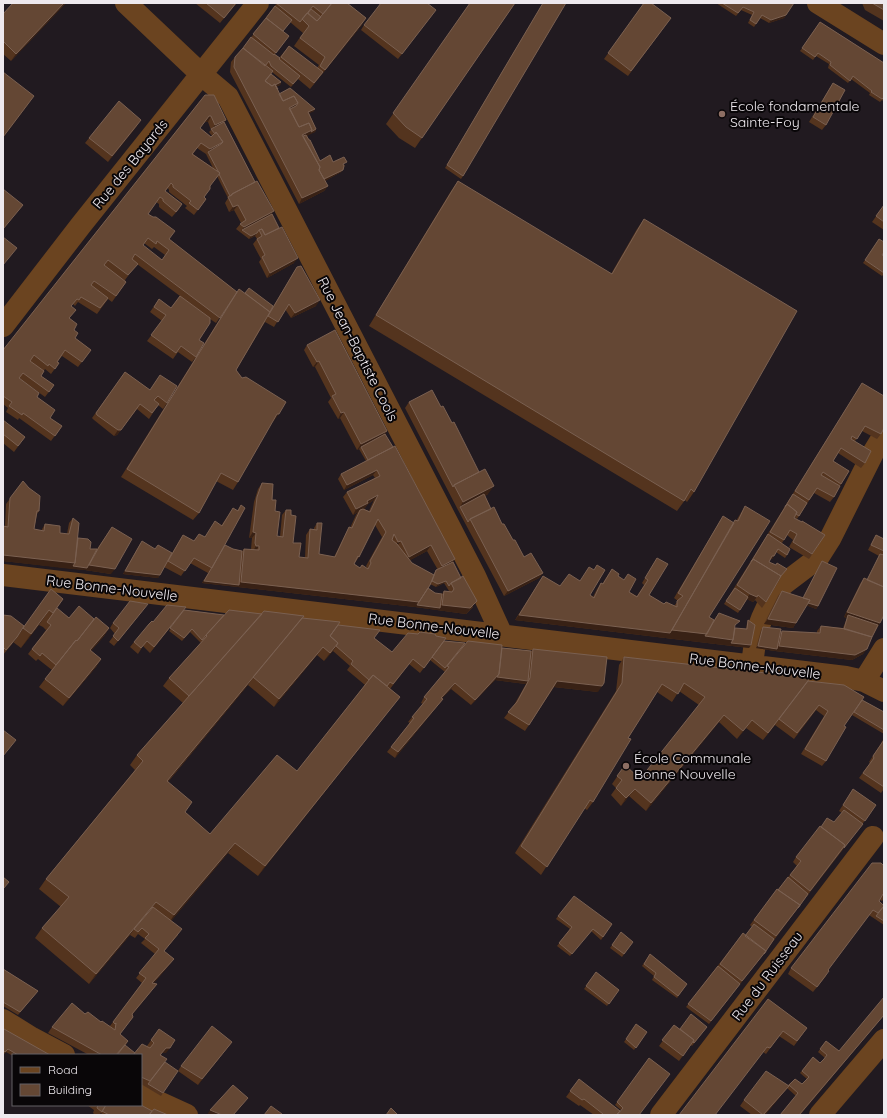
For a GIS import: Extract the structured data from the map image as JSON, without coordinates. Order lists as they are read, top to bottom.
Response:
{
  "streets": {
    "street": [
      "Rue des Bayards",
      "Rue Jean-Baptiste Cools",
      "Rue Bonne-Nouvelle",
      "Rue du Ruisseau"
    ]
  },
  "crossings": [
    ["Rue des Bayards", "Rue Jean-Baptiste Cools"],
    ["Rue Jean-Baptiste Cools", "Rue Bonne-Nouvelle"]
  ],
  "places": ["École fondamentale Sainte-Foy", "École Communale Bonne Nouvelle"],
  "legend": ["Road", "Building"]
}
